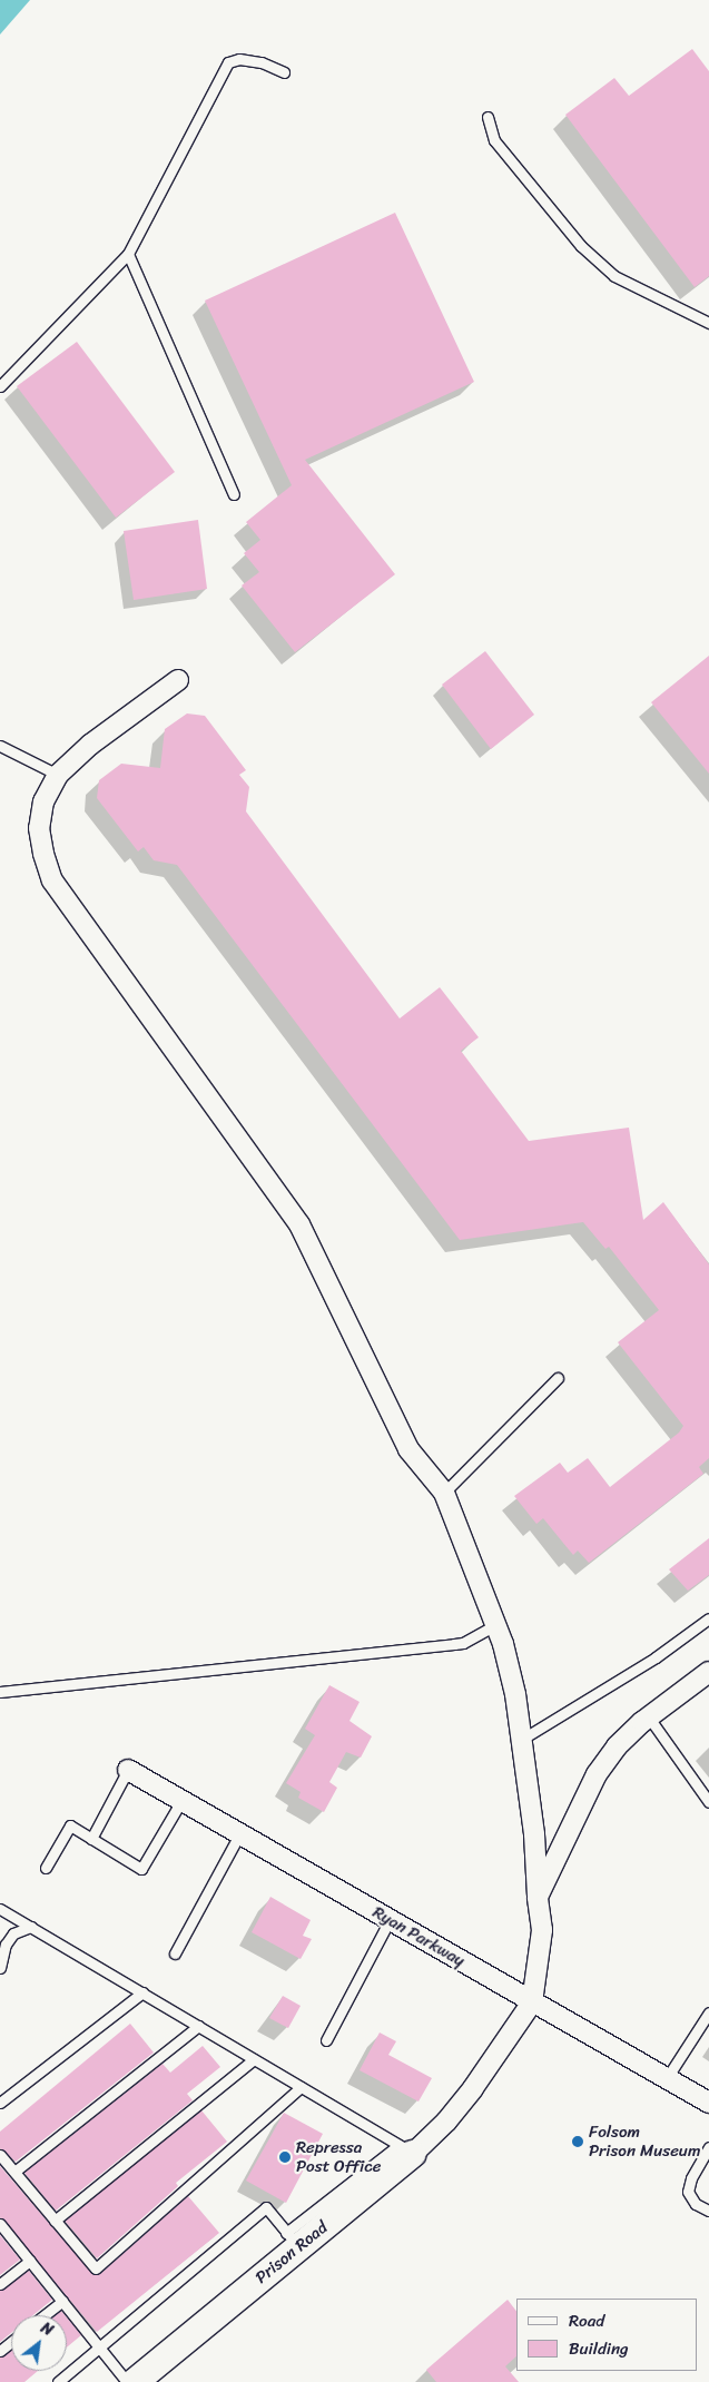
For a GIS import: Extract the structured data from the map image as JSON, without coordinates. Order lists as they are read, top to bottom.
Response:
{
  "streets": {
    "street": ["Ryan Parkway", "Prison Road"]
  },
  "crossings": [
    ["Ryan Parkway", "Prison Road"]
  ],
  "places": ["Folsom Prison Museum", "Repressa Post Office"],
  "legend": ["Road", "Building"],
  "north": "top right"
}
